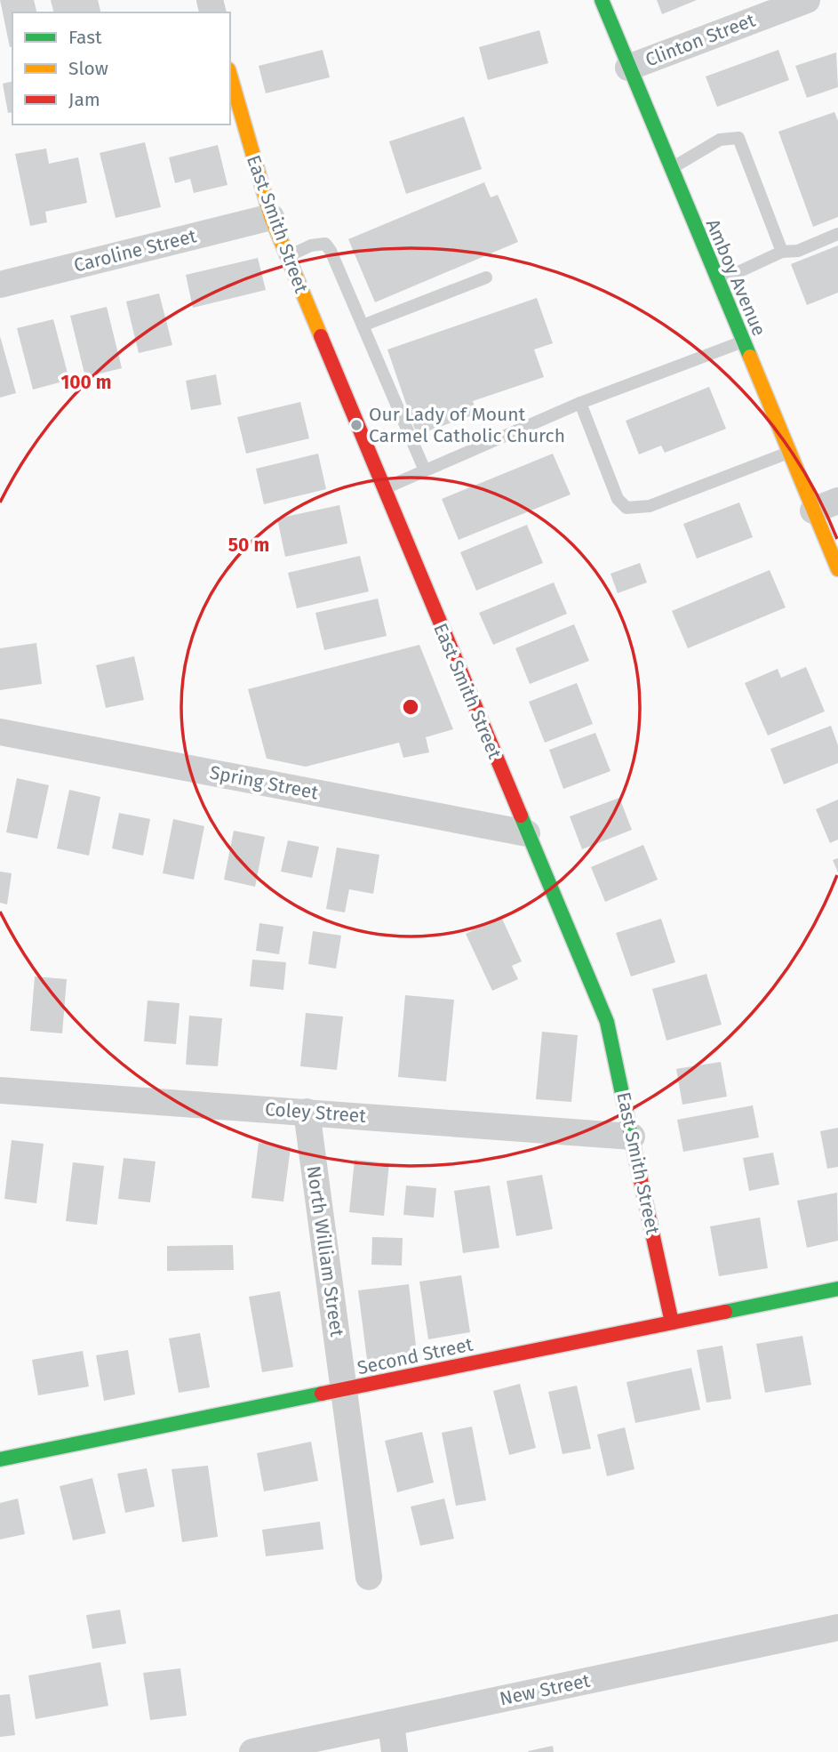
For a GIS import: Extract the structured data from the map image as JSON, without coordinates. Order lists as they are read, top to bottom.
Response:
{
  "streets": {
    "street": [
      "Clinton Street",
      "East Smith Street",
      "Caroline Street",
      "Amboy Avenue",
      "Spring Street",
      "Coley Street",
      "North William Street",
      "Second Street",
      "New Street"
    ]
  },
  "crossings": [
    ["Clinton Street", "Amboy Avenue"],
    ["East Smith Street", "Caroline Street"],
    ["East Smith Street", "Spring Street"],
    ["East Smith Street", "Coley Street"],
    ["East Smith Street", "Second Street"],
    ["Coley Street", "North William Street"],
    ["North William Street", "Second Street"]
  ],
  "places": ["Our Lady of Mount Carmel Catholic Church"],
  "legend": ["Fast", "Slow", "Jam"],
  "rings": ["100 m", "50 m"]
}
